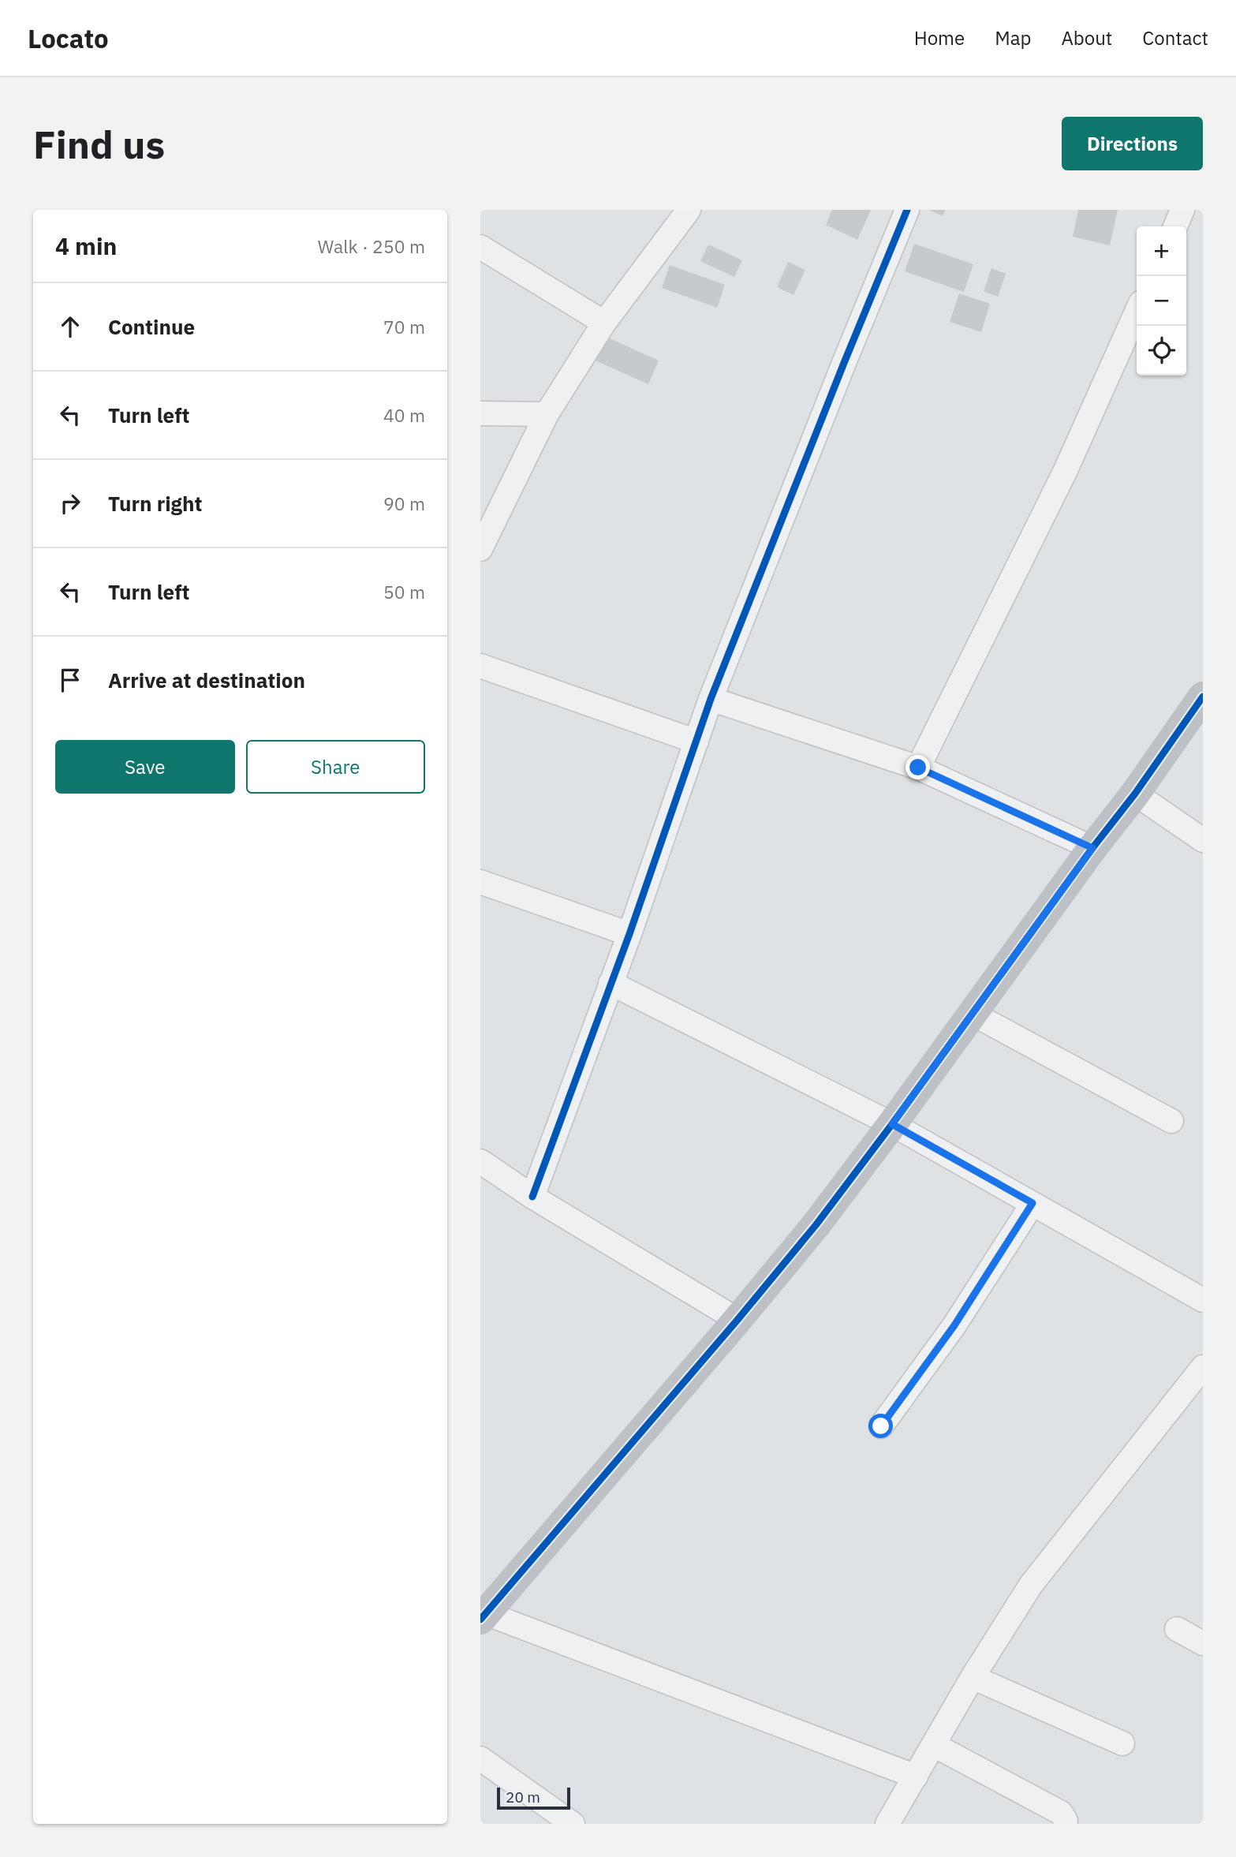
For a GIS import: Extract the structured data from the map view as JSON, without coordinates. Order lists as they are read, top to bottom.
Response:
{
  "scale_bar": "20 m",
  "page": {
    "header": "Locato",
    "nav": [
      "Home",
      "Map",
      "About",
      "Contact"
    ],
    "buttons": [
      "Directions",
      ["Save", "Share"]
    ],
    "title": "Find us",
    "heading": ["4 min", "Walk · 250 m"],
    "map_buttons": ["+", "−"],
    "list": [
      ["Continue", "70 m"],
      ["Turn left", "40 m"],
      ["Turn right", "90 m"],
      ["Turn left", "50 m"],
      "Arrive at destination"
    ],
    "scale": "20 m"
  }
}
